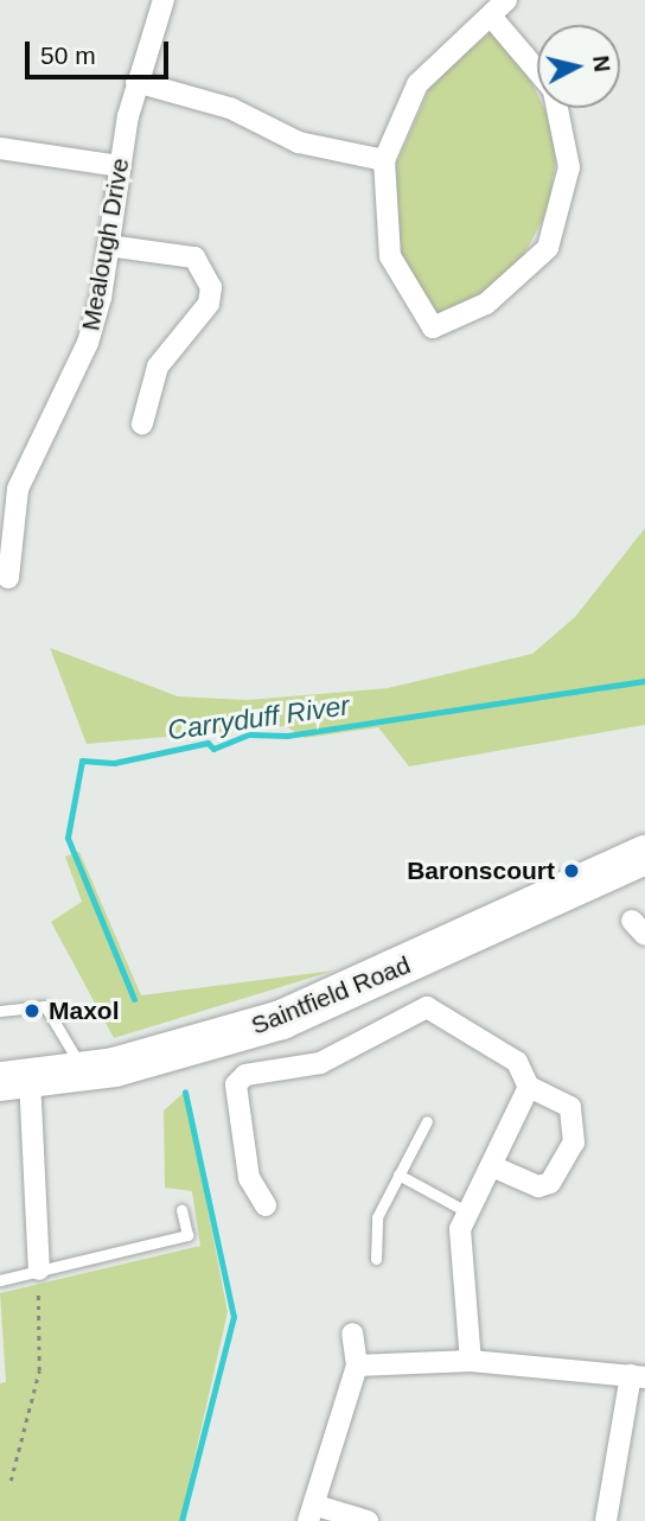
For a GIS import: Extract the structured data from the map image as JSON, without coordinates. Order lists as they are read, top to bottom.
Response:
{
  "streets": {
    "highway": ["Saintfield Road"],
    "street": ["Mealough Drive"]
  },
  "water": ["Carryduff River"],
  "places": ["Baronscourt", "Maxol"],
  "scale_bar": "50 m",
  "north": "right"
}
